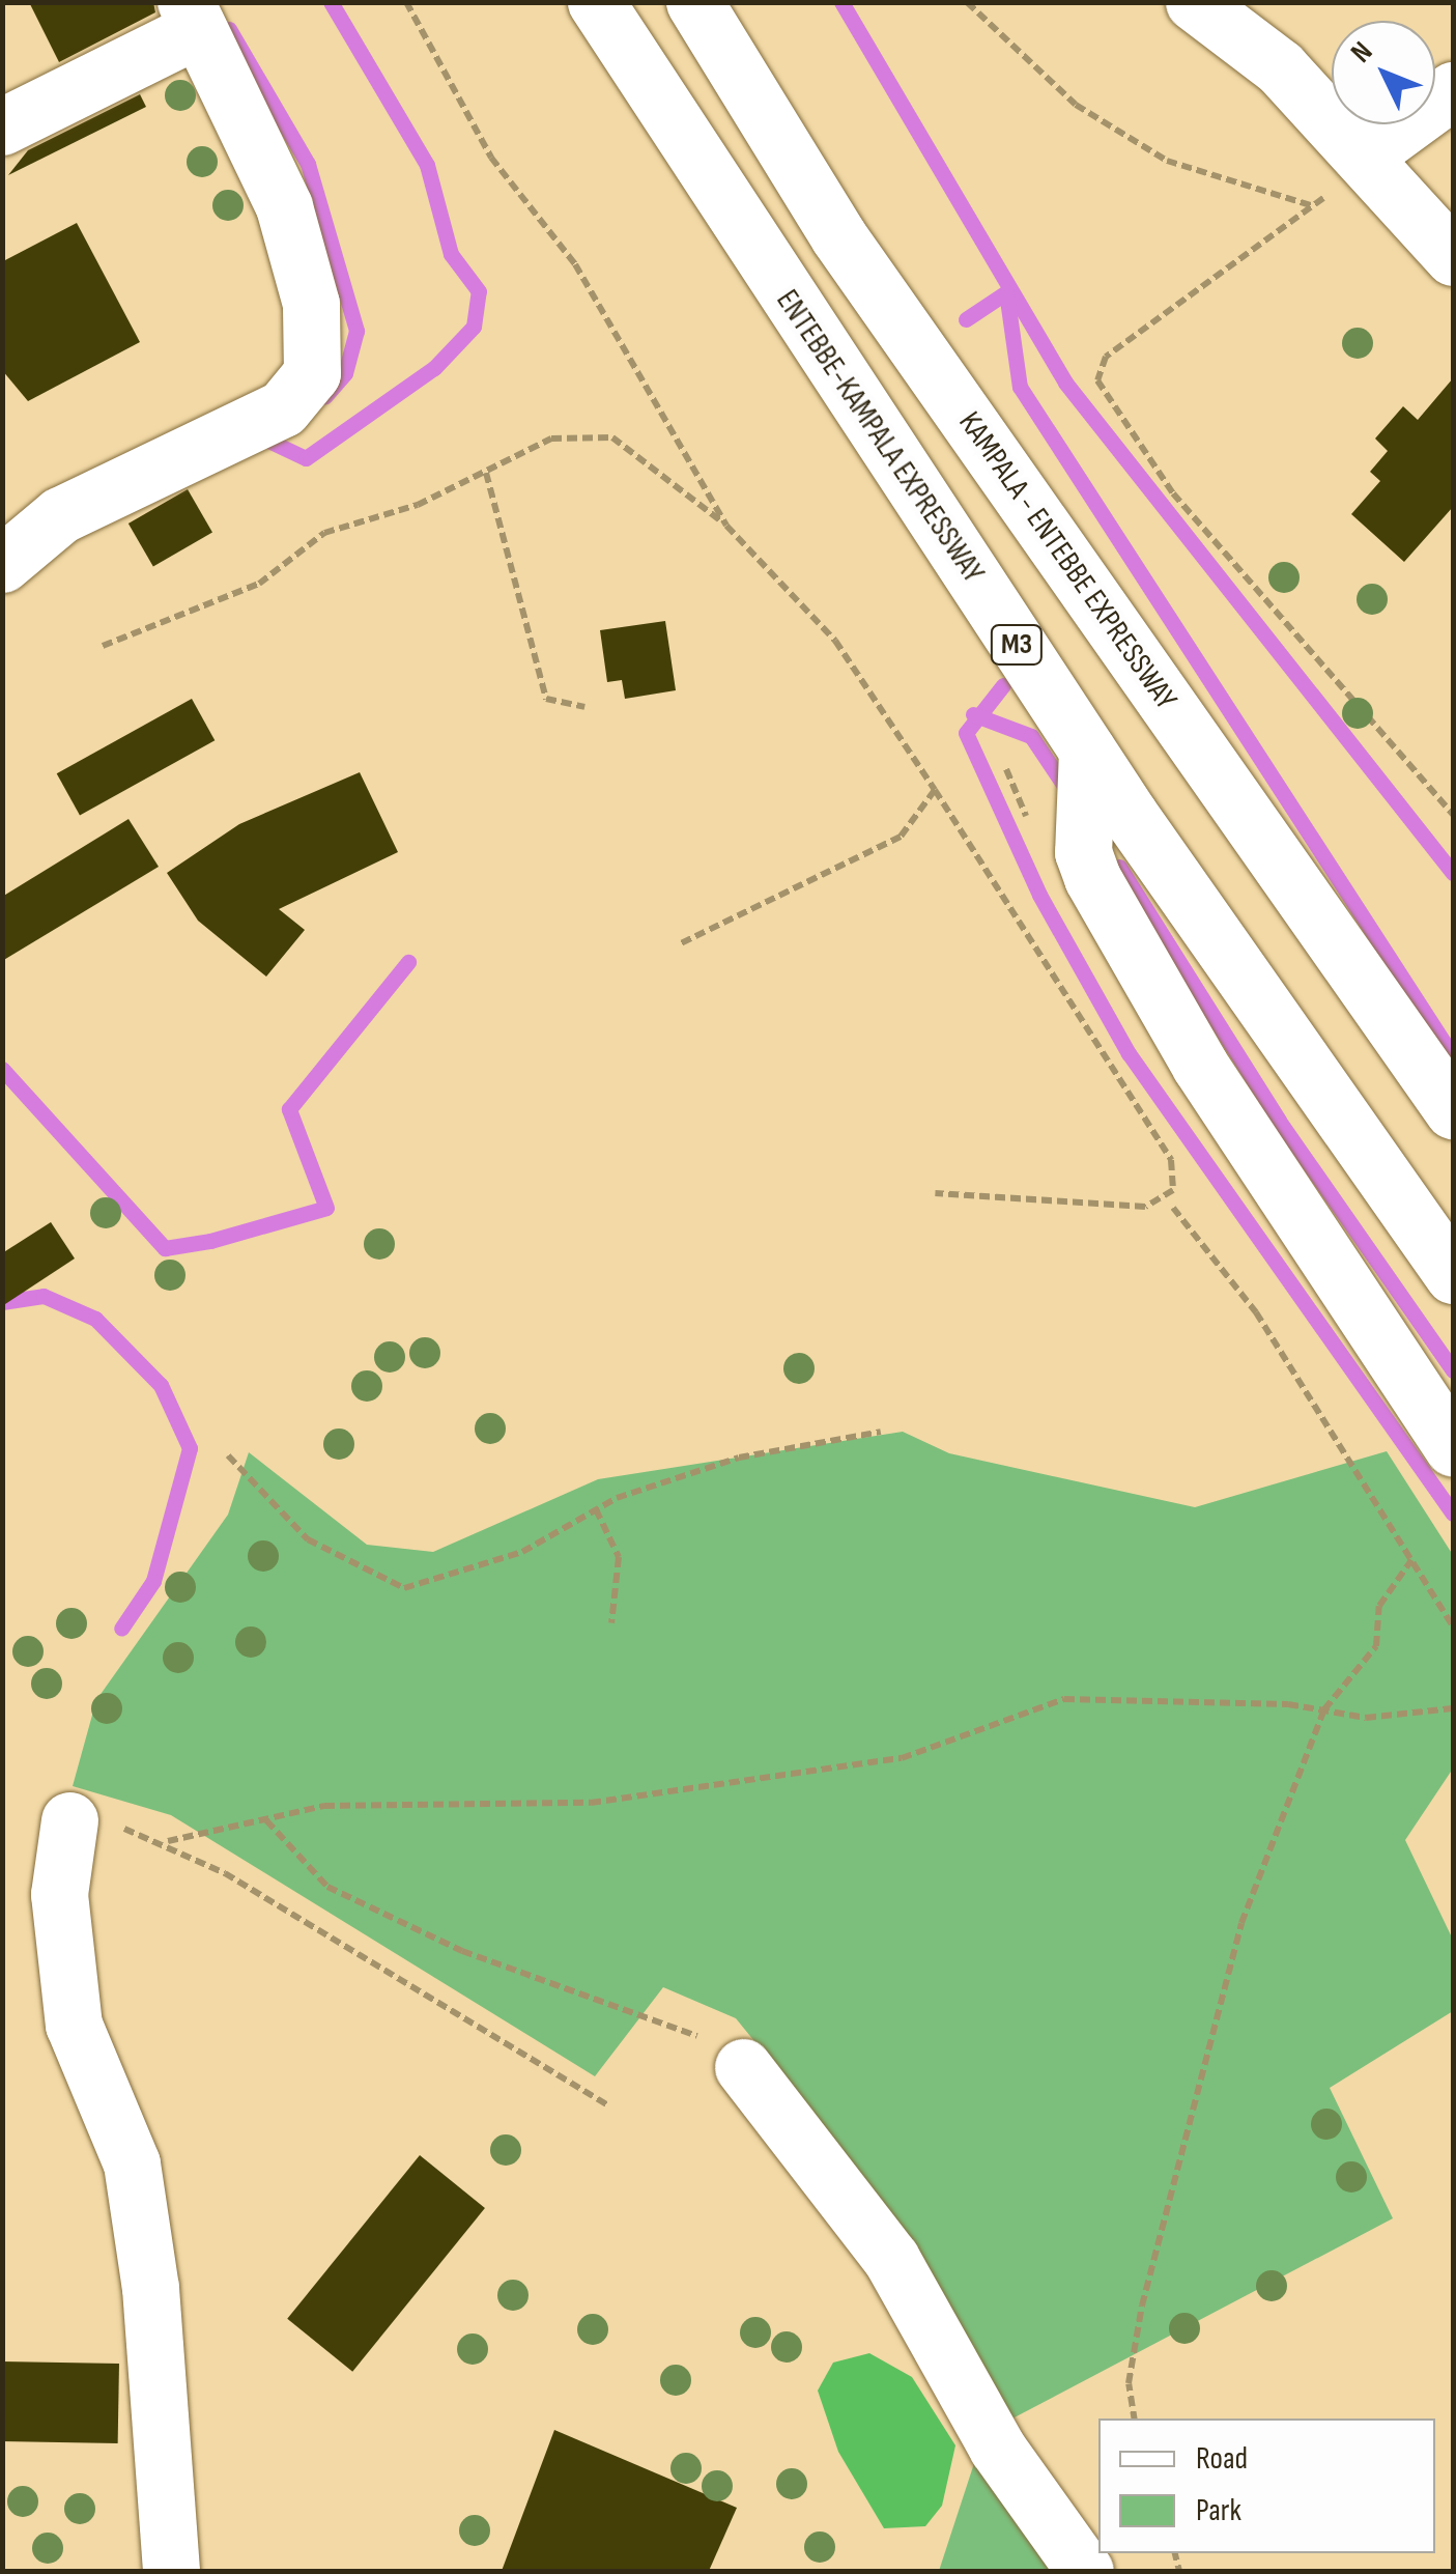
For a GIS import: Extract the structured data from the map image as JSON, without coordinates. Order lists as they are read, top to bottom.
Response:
{
  "streets": {
    "main road": ["ENTEBBE-KAMPALA EXPRESSWAY", "KAMPALA - ENTEBBE EXPRESSWAY", "M3"]
  },
  "legend": ["Road", "Park"],
  "north": "top left"
}
